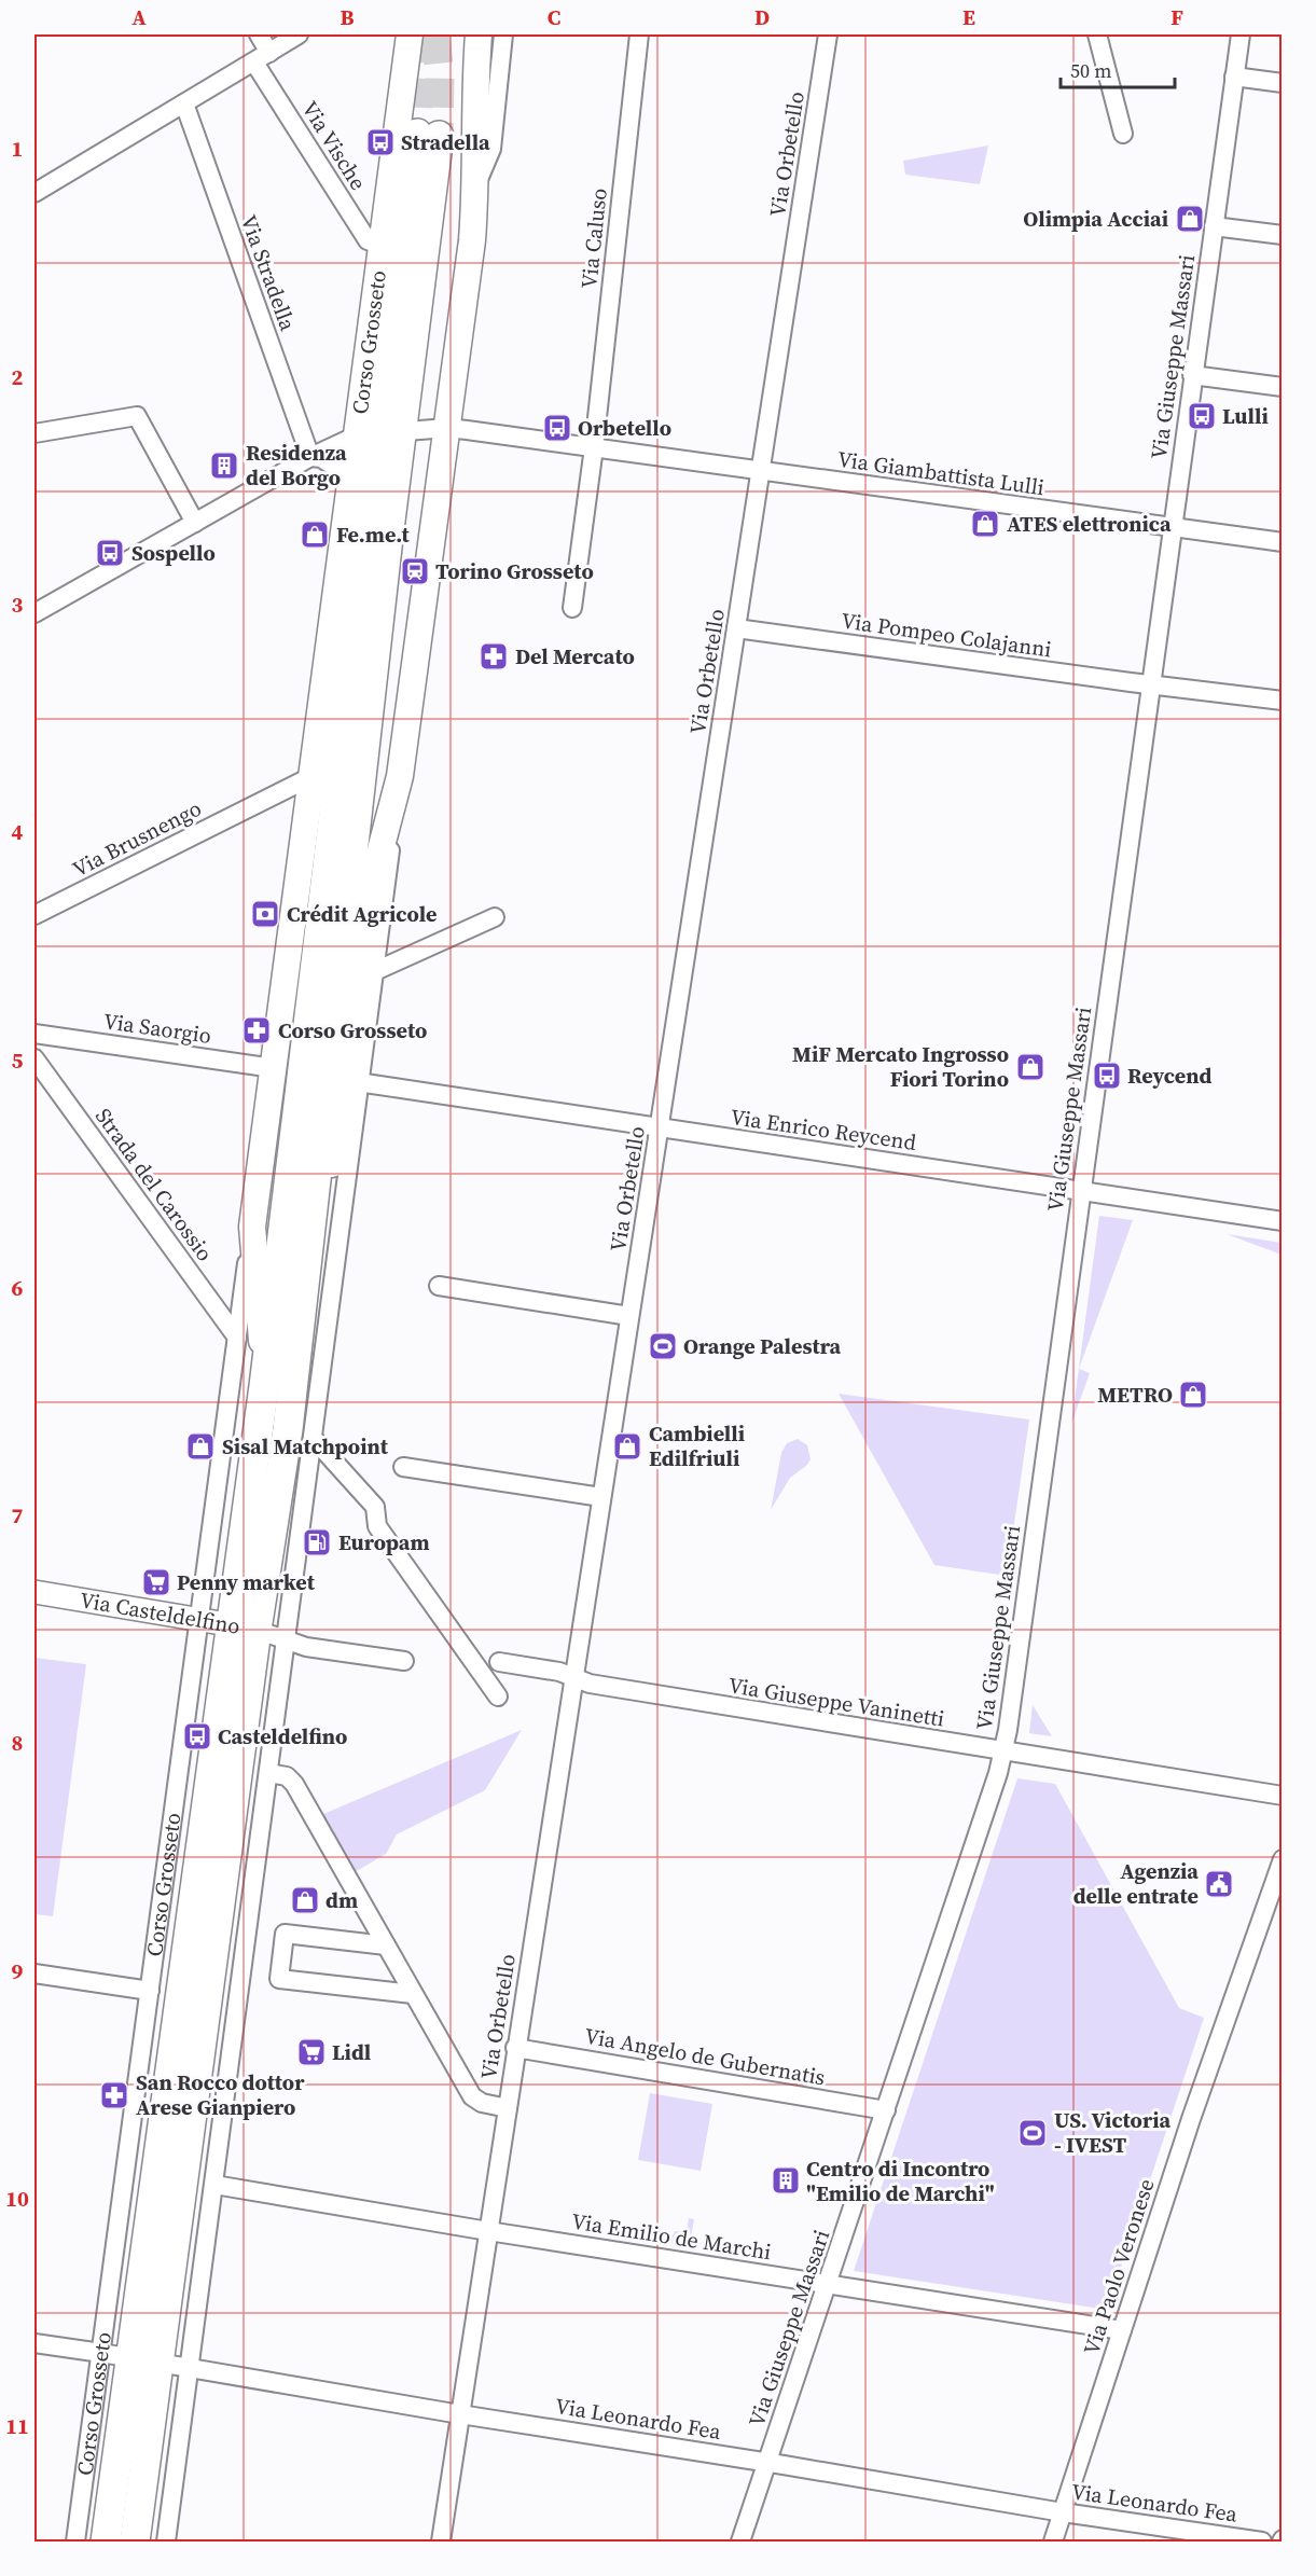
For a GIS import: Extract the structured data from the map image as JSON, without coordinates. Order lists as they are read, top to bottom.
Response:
{
  "streets": {
    "main road": ["Corso Grosseto"],
    "street": [
      "Via Vische",
      "Via Orbetello",
      "Via Caluso",
      "Via Stradella",
      "Via Giuseppe Massari",
      "Via Giambattista Lulli",
      "Via Pompeo Colajanni",
      "Via Brusnengo",
      "Via Saorgio",
      "Via Enrico Reycend",
      "Strada del Carossio",
      "Via Casteldelfino",
      "Via Giuseppe Vaninetti",
      "Via Angelo de Gubernatis",
      "Via Emilio de Marchi",
      "Via Paolo Veronese",
      "Via Leonardo Fea"
    ]
  },
  "crossings": [
    ["Via Vische", "Corso Grosseto"],
    ["Via Orbetello", "Via Giambattista Lulli"],
    ["Via Orbetello", "Via Pompeo Colajanni"],
    ["Via Orbetello", "Via Enrico Reycend"],
    ["Via Orbetello", "Via Giuseppe Vaninetti"],
    ["Via Orbetello", "Via Angelo de Gubernatis"],
    ["Via Orbetello", "Via Emilio de Marchi"],
    ["Via Orbetello", "Via Leonardo Fea"],
    ["Via Caluso", "Via Giambattista Lulli"],
    ["Corso Grosseto", "Via Giambattista Lulli"],
    ["Corso Grosseto", "Via Brusnengo"],
    ["Corso Grosseto", "Via Saorgio"],
    ["Corso Grosseto", "Via Enrico Reycend"],
    ["Corso Grosseto", "Strada del Carossio"],
    ["Corso Grosseto", "Via Casteldelfino"],
    ["Corso Grosseto", "Via Emilio de Marchi"],
    ["Corso Grosseto", "Via Leonardo Fea"],
    ["Via Giuseppe Massari", "Via Giambattista Lulli"],
    ["Via Giuseppe Massari", "Via Pompeo Colajanni"],
    ["Via Giuseppe Massari", "Via Enrico Reycend"],
    ["Via Giuseppe Massari", "Via Giuseppe Vaninetti"],
    ["Via Giuseppe Massari", "Via Angelo de Gubernatis"],
    ["Via Giuseppe Massari", "Via Emilio de Marchi"],
    ["Via Giuseppe Massari", "Via Leonardo Fea"],
    ["Via Emilio de Marchi", "Via Paolo Veronese"],
    ["Via Paolo Veronese", "Via Leonardo Fea"]
  ],
  "places": {
    "bus stop": [
      "Stradella",
      "Lulli",
      "Orbetello",
      "Sospello",
      "Reycend",
      "Casteldelfino"
    ],
    "shop": [
      "Olimpia Acciai",
      "ATES elettronica",
      "Fe.me.t",
      "MiF Mercato Ingrosso Fiori Torino",
      "METRO",
      "Sisal Matchpoint",
      "Cambielli Edilfriuli",
      "dm"
    ],
    "building": ["Residenza del Borgo", "Centro di Incontro \"Emilio de Marchi\""],
    "station": ["Torino Grosseto"],
    "pharmacy": ["Del Mercato", "Corso Grosseto", "San Rocco dottor Arese Gianpiero"],
    "bank": ["Crédit Agricole"],
    "sports": ["Orange Palestra", "US. Victoria - IVEST"],
    "fuel station": ["Europam"],
    "supermarket": ["Penny market", "Lidl"],
    "public building": ["Agenzia delle entrate"]
  },
  "scale_bar": "50 m",
  "grid": {
    "columns": [
      "A",
      "B",
      "C",
      "D",
      "E",
      "F"
    ],
    "rows": [
      "1",
      "2",
      "3",
      "4",
      "5",
      "6",
      "7",
      "8",
      "9",
      "10",
      "11"
    ]
  }
}
